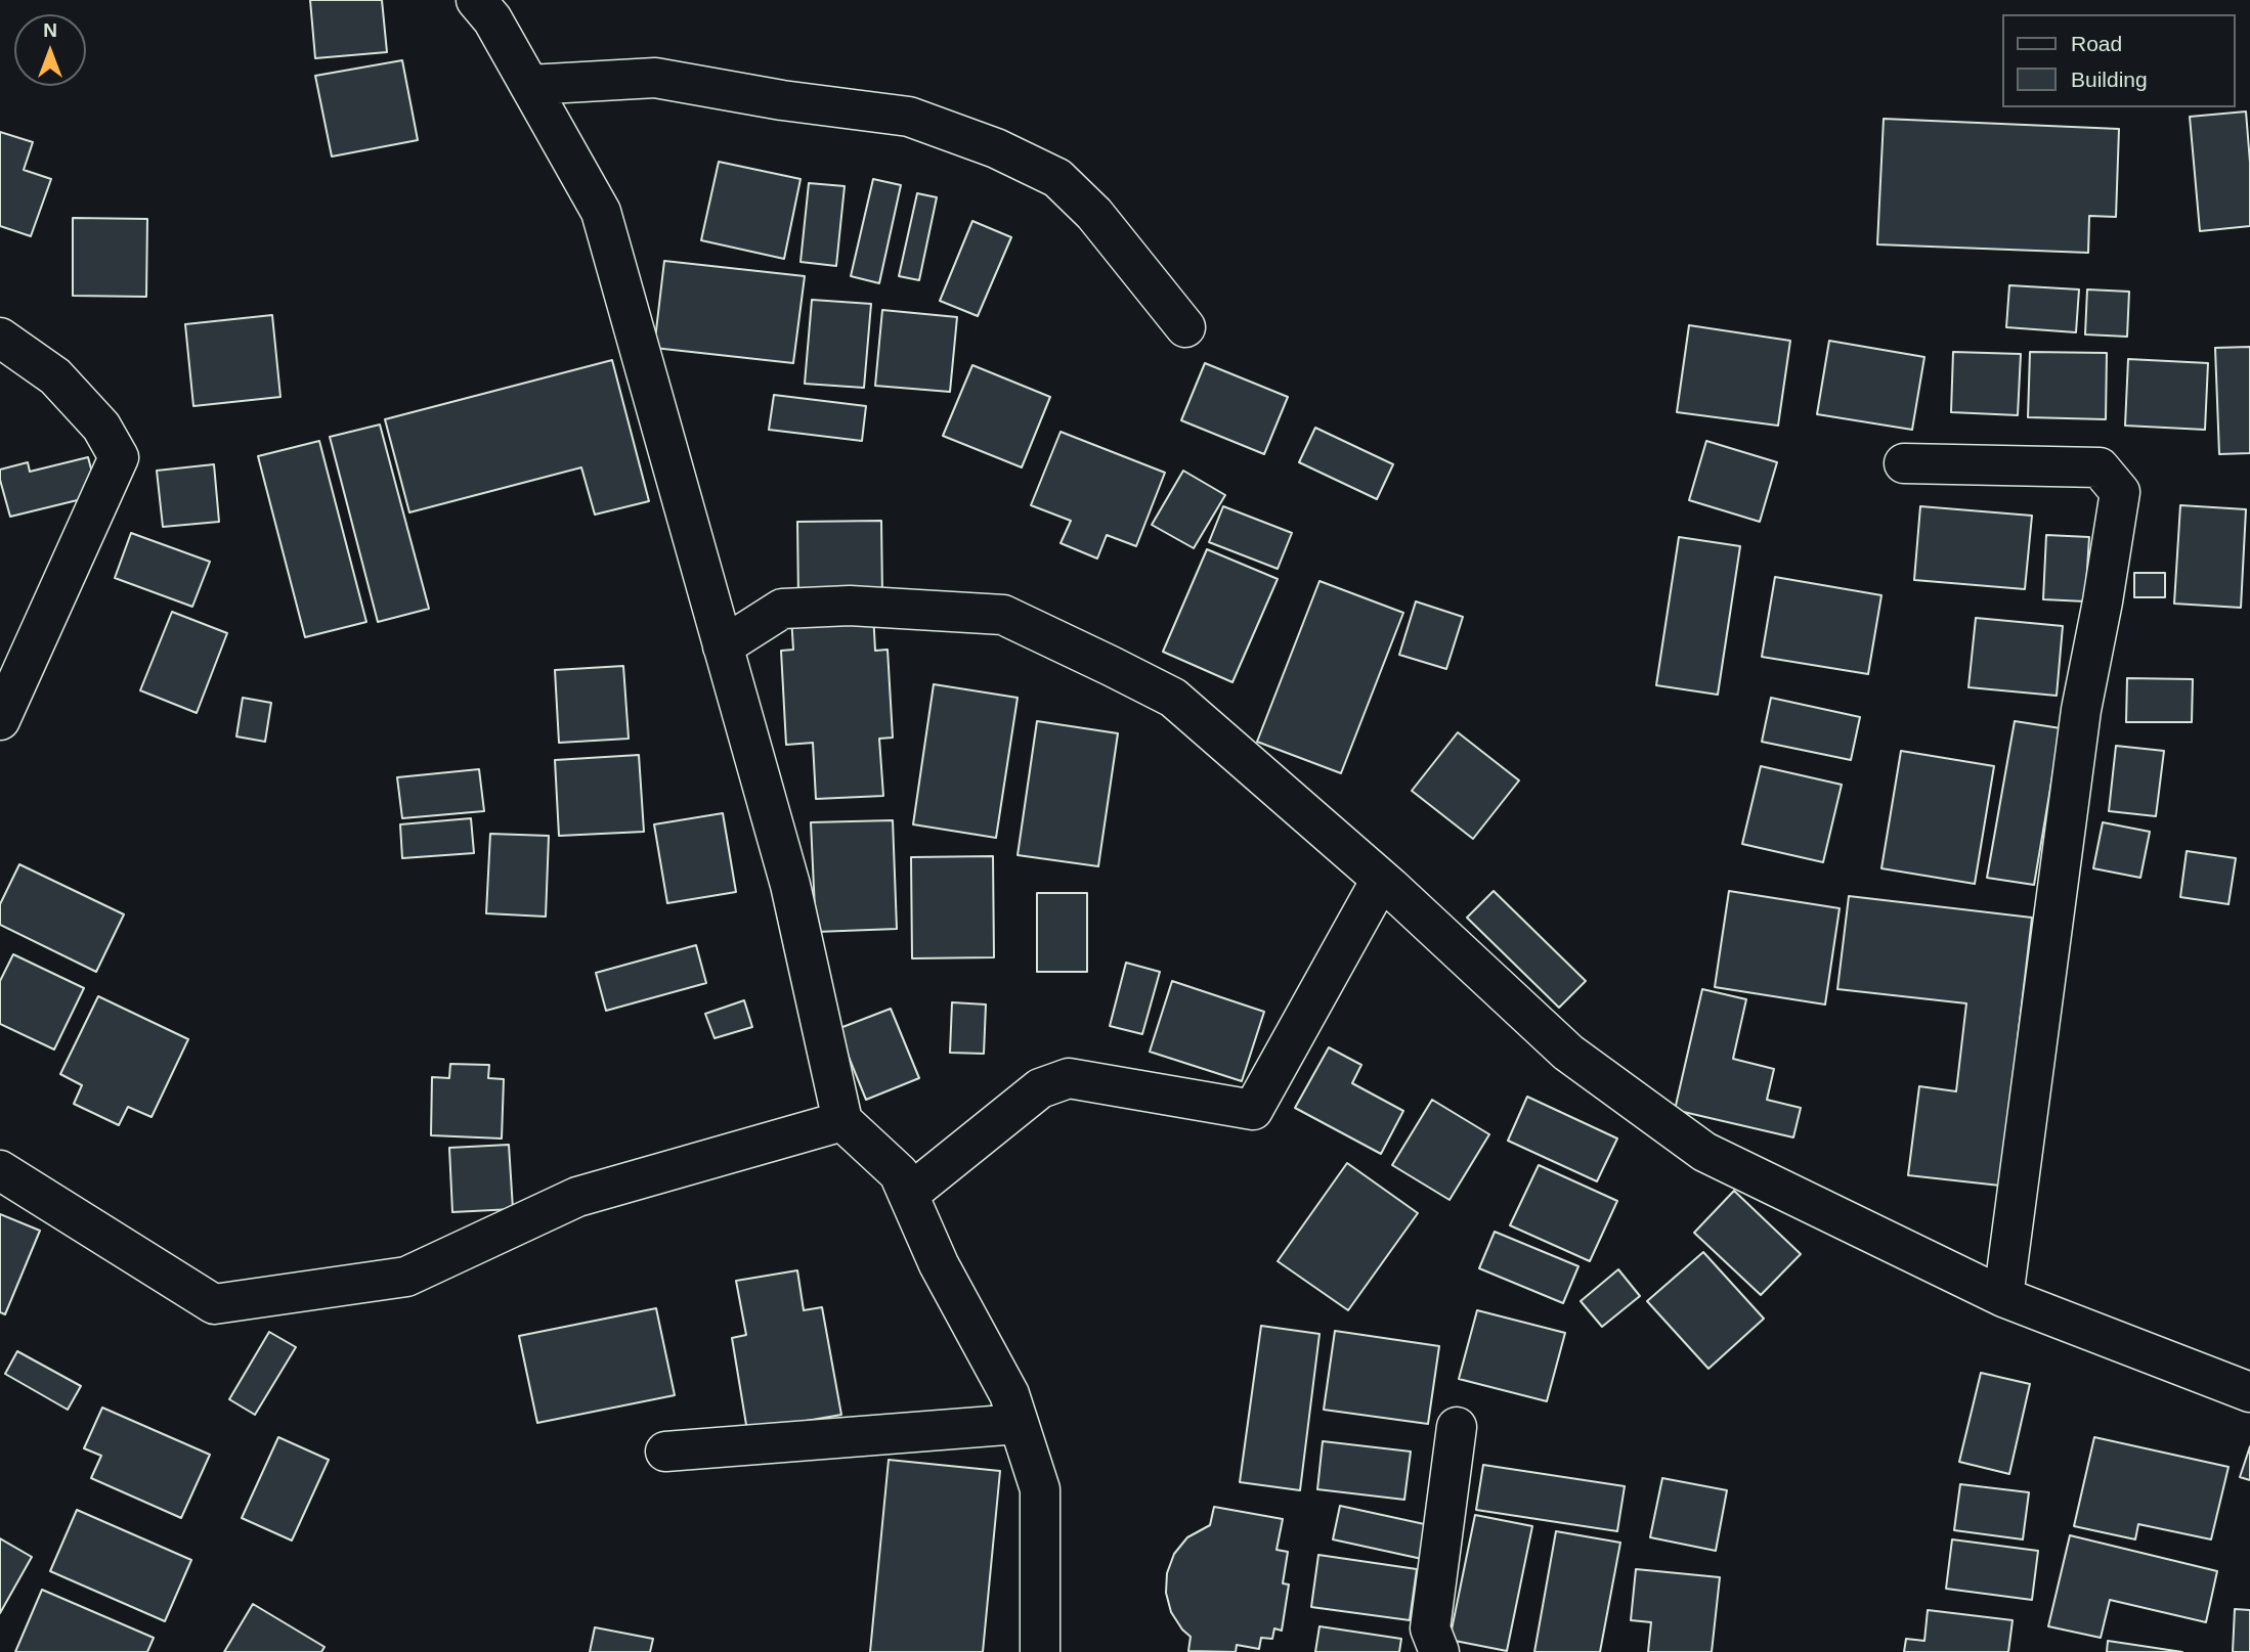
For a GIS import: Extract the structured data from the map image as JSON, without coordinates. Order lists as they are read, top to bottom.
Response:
{
  "legend": ["Road", "Building"],
  "north": "top"
}
